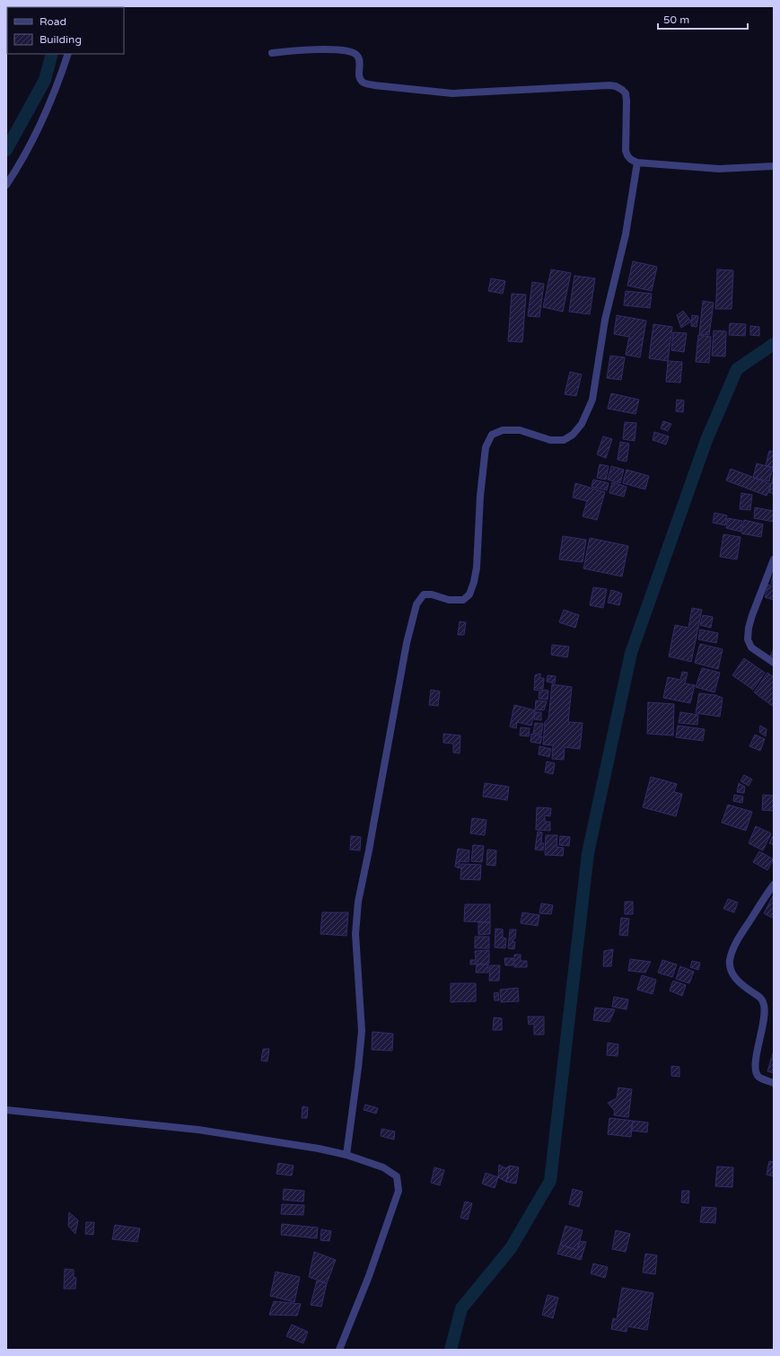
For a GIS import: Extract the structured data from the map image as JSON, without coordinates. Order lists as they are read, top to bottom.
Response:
{
  "legend": ["Road", "Building"],
  "scale_bar": "50 m"
}
